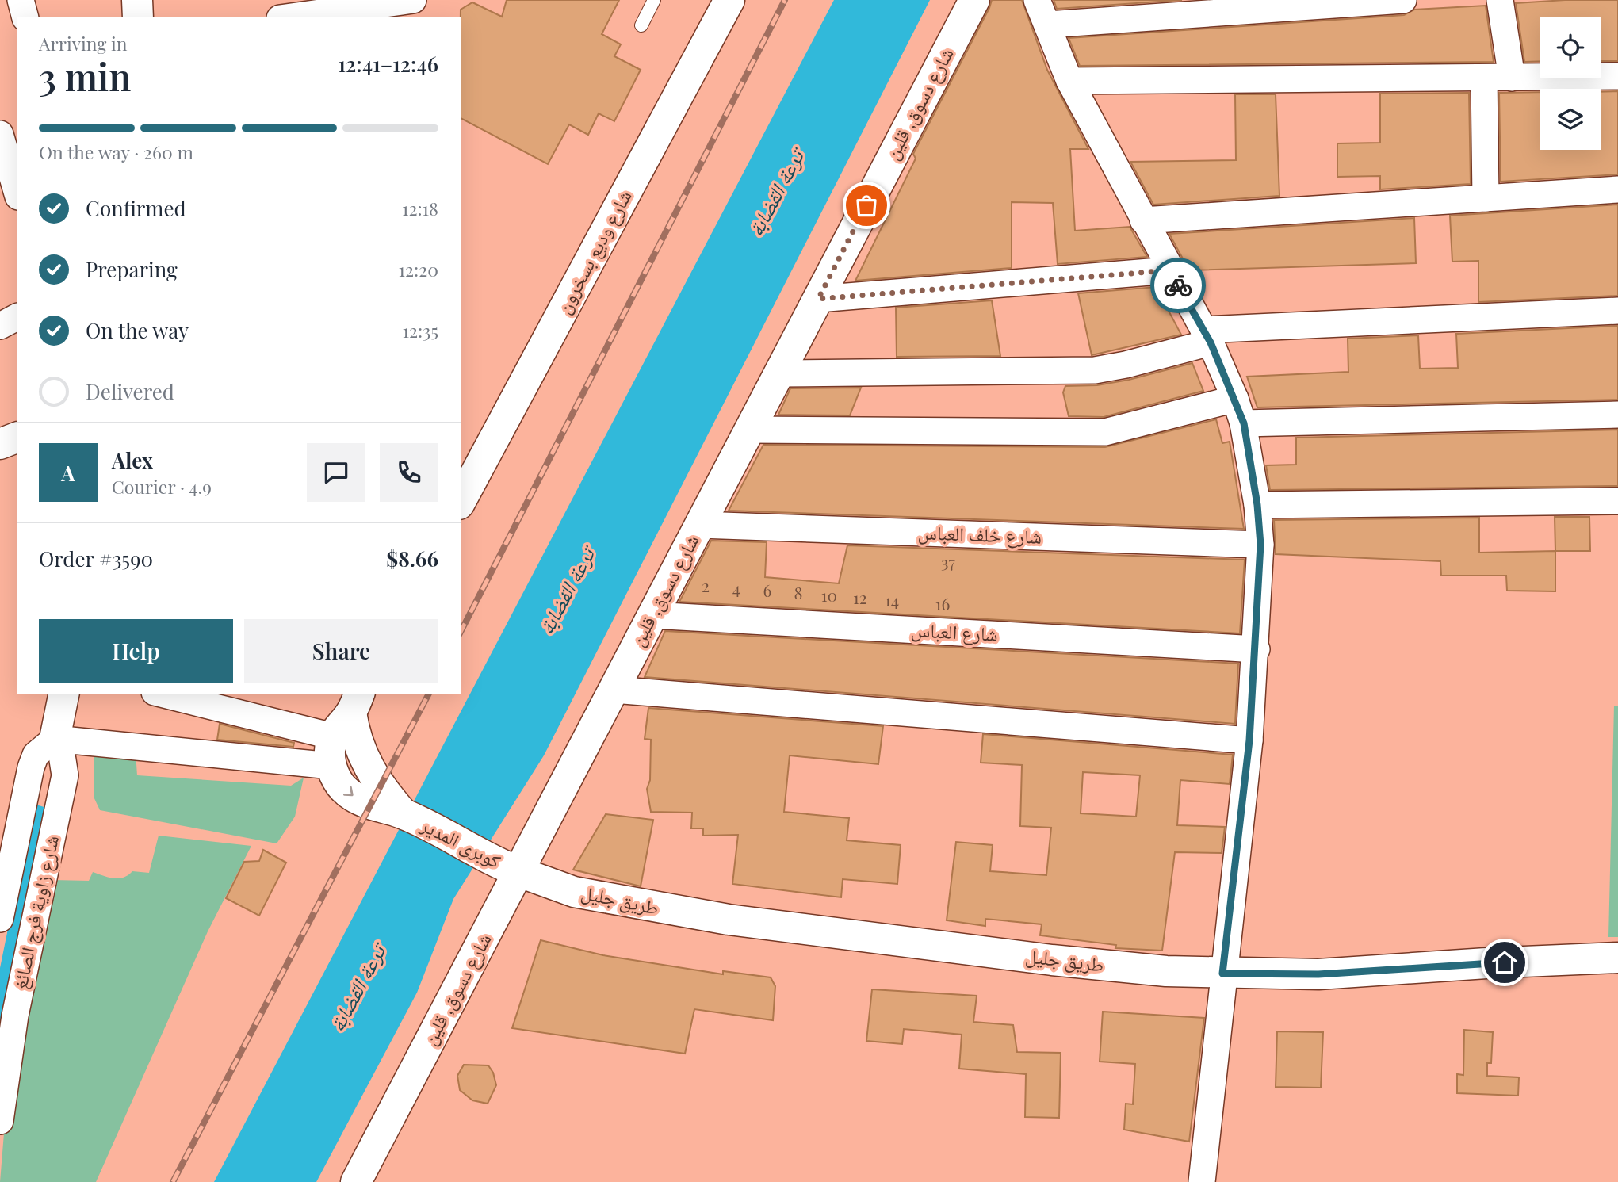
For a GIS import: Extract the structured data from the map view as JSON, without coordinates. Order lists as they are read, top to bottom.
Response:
{
  "streets": {
    "main road": [
      "شارع دسوق, قلين",
      "شارع وديع بسخرون",
      "كوبرى المدير",
      "طريق جليل",
      "شارع زاوية فرج الصائغ"
    ],
    "street": ["شارع خلف العباس", "شارع العباس"]
  },
  "crossings": [
    ["شارع دسوق, قلين", "شارع خلف العباس"],
    ["شارع دسوق, قلين", "شارع العباس"],
    ["شارع دسوق, قلين", "كوبرى المدير"],
    ["شارع دسوق, قلين", "طريق جليل"],
    ["كوبرى المدير", "طريق جليل"]
  ],
  "water": ["ترعة القضابة"],
  "house_numbers": [
    "37",
    "2",
    "4",
    "6",
    "8",
    "10",
    "12",
    "14",
    "16"
  ],
  "page": {
    "heading": ["3 min", "Arriving in", "12:41–12:46"],
    "panel": [
      "Alex",
      "Courier · 4.9",
      "Order #3590",
      "$8.66"
    ],
    "bar": "On the way · 260 m",
    "list": [
      ["Confirmed", "12:18"],
      ["Preparing", "12:20"],
      ["On the way", "12:35"],
      "Delivered"
    ],
    "round": "A",
    "buttons": ["Help", "Share"]
  }
}
